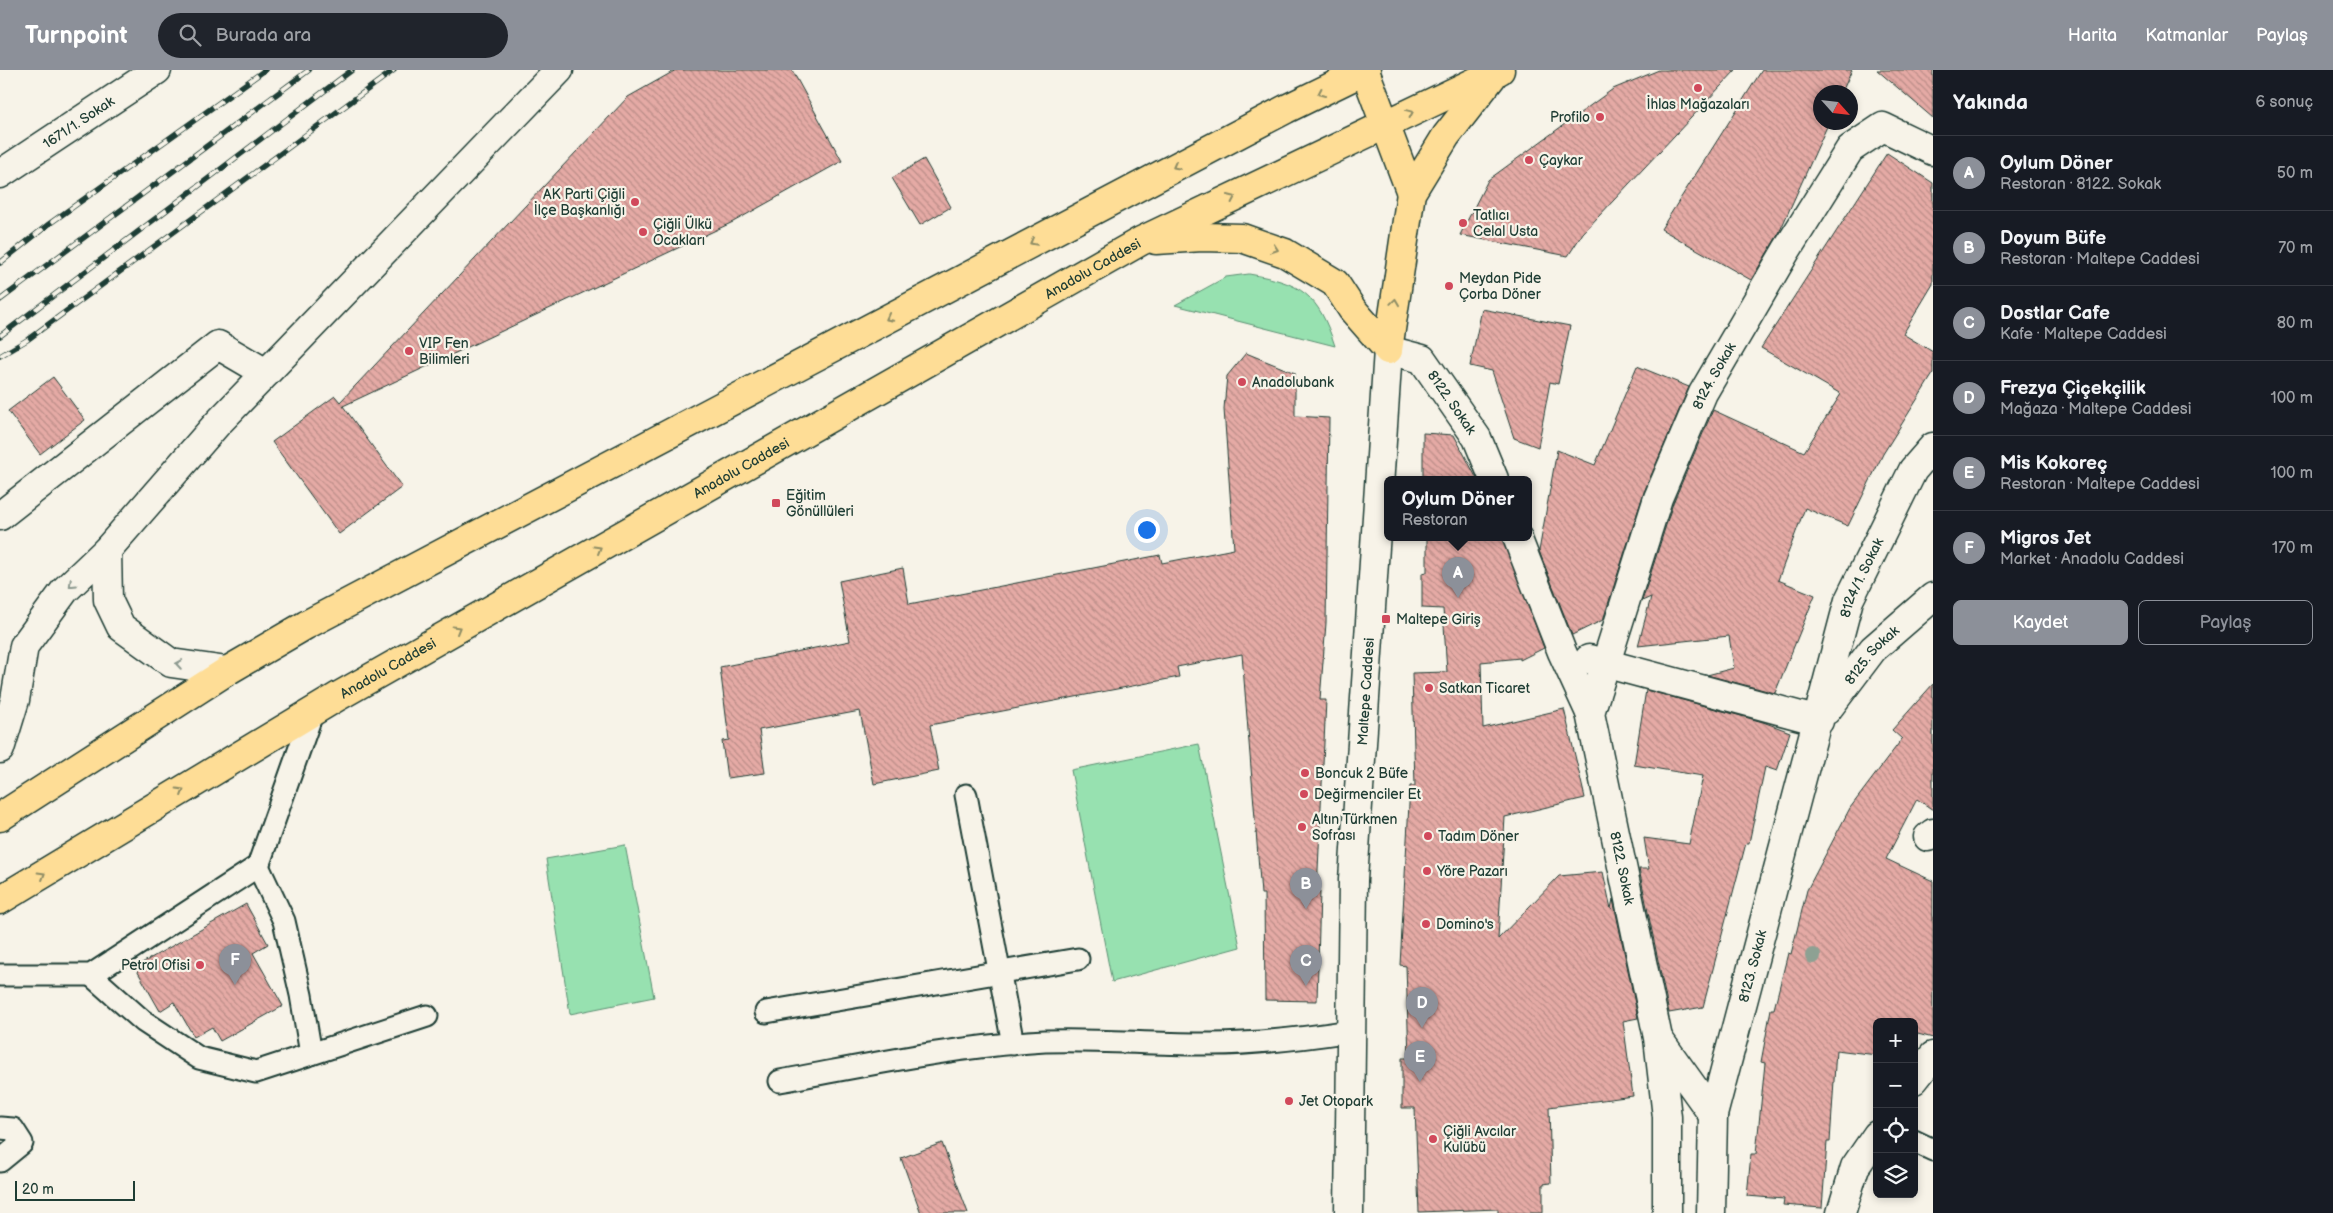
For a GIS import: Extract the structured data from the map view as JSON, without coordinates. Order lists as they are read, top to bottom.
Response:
{
  "streets": {
    "highway": ["Anadolu Caddesi"],
    "street": [
      "1671/1. Sokak",
      "8124. Sokak",
      "8122. Sokak",
      "8124/1. Sokak",
      "8125. Sokak",
      "Maltepe Caddesi",
      "8123. Sokak"
    ]
  },
  "crossings": [
    ["8124. Sokak", "8122. Sokak"],
    ["8122. Sokak", "Maltepe Caddesi"],
    ["8124/1. Sokak", "8125. Sokak"],
    ["8124/1. Sokak", "8123. Sokak"],
    ["8125. Sokak", "8123. Sokak"]
  ],
  "places": {
    "other": [
      "İhlas Mağazaları",
      "Profilo",
      "Çaykar",
      "AK Parti Çiğli İlçe Başkanlığı",
      "Tatlıcı Celal Usta",
      "Çiğli Ülkü Ocakları",
      "Meydan Pide Çorba Döner",
      "VIP Fen Bilimleri",
      "Anadolubank",
      "Satkan Ticaret",
      "Boncuk 2 Büfe",
      "Değirmenciler Et",
      "Altın Türkmen Sofrası",
      "Tadım Döner",
      "Yöre Pazarı",
      "Domino's",
      "Petrol Ofisi",
      "Jet Otopark",
      "Çiğli Avcılar Kulübü"
    ],
    "transit": ["Eğitim Gönüllüleri", "Maltepe Giriş"]
  },
  "scale_bar": "20 m",
  "north": "bottom right",
  "page": {
    "header": "Turnpoint",
    "search": "Burada ara",
    "nav": ["Harita", "Katmanlar", "Paylaş"],
    "heading": ["Yakında", "6 sonuç"],
    "list": [
      {
        "mark": "A",
        "name": "Oylum Döner",
        "note": "Restoran · 8122. Sokak",
        "value": "50 m"
      },
      {
        "mark": "B",
        "name": "Doyum Büfe",
        "note": "Restoran · Maltepe Caddesi",
        "value": "70 m"
      },
      {
        "mark": "C",
        "name": "Dostlar Cafe",
        "note": "Kafe · Maltepe Caddesi",
        "value": "80 m"
      },
      {
        "mark": "D",
        "name": "Frezya Çiçekçilik",
        "note": "Mağaza · Maltepe Caddesi",
        "value": "100 m"
      },
      {
        "mark": "E",
        "name": "Mis Kokoreç",
        "note": "Restoran · Maltepe Caddesi",
        "value": "100 m"
      },
      {
        "mark": "F",
        "name": "Migros Jet",
        "note": "Market · Anadolu Caddesi",
        "value": "170 m"
      }
    ],
    "popup": ["Oylum Döner", "Restoran"],
    "pins": [
      "A",
      "B",
      "F",
      "C",
      "D",
      "E"
    ],
    "buttons": ["Kaydet", "Paylaş"],
    "map_buttons": ["+", "−"],
    "scale": "20 m"
  }
}
